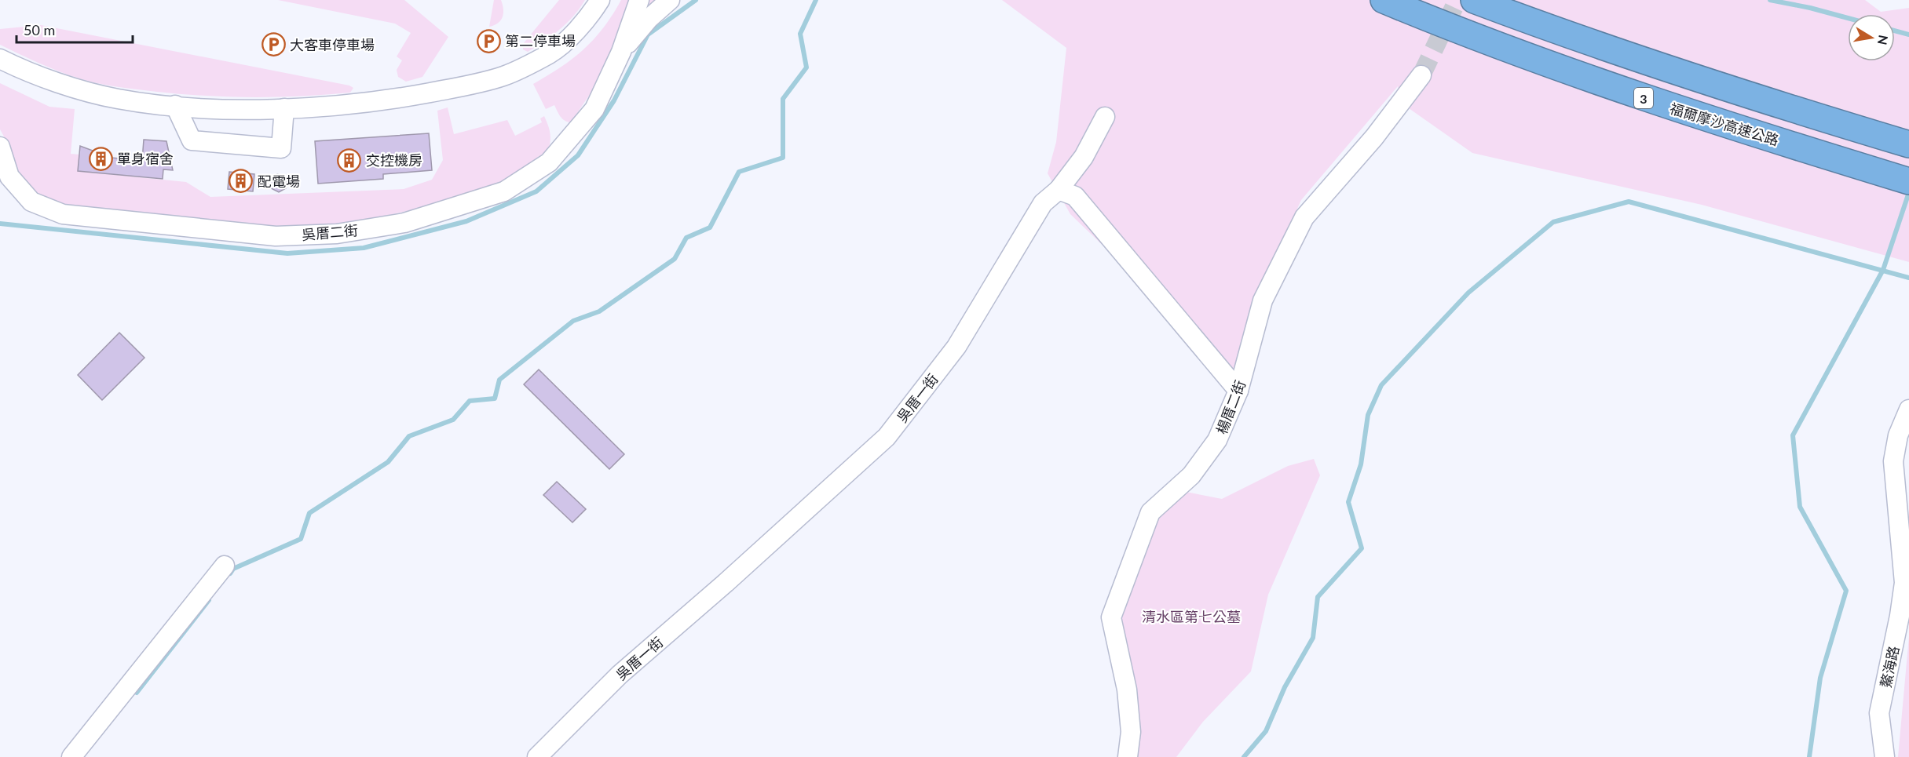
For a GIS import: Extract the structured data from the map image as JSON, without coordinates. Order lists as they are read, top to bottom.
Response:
{
  "streets": {
    "highway": ["3", "福爾摩沙高速公路"],
    "street": [
      "吳厝二街",
      "吳厝一街",
      "楊厝二街",
      "鰲海路"
    ]
  },
  "parks": ["清水區第七公墓"],
  "places": {
    "parking": ["第二停車場", "大客車停車場"],
    "building": ["單身宿舍", "交控機房", "配電場"]
  },
  "scale_bar": "50 m",
  "north": "right"
}
